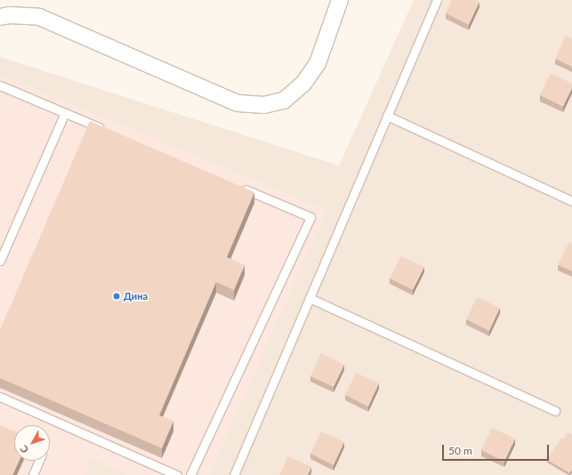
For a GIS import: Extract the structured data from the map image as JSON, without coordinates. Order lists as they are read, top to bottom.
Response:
{
  "places": ["Дина"],
  "scale_bar": "50 m",
  "north": "bottom left"
}
